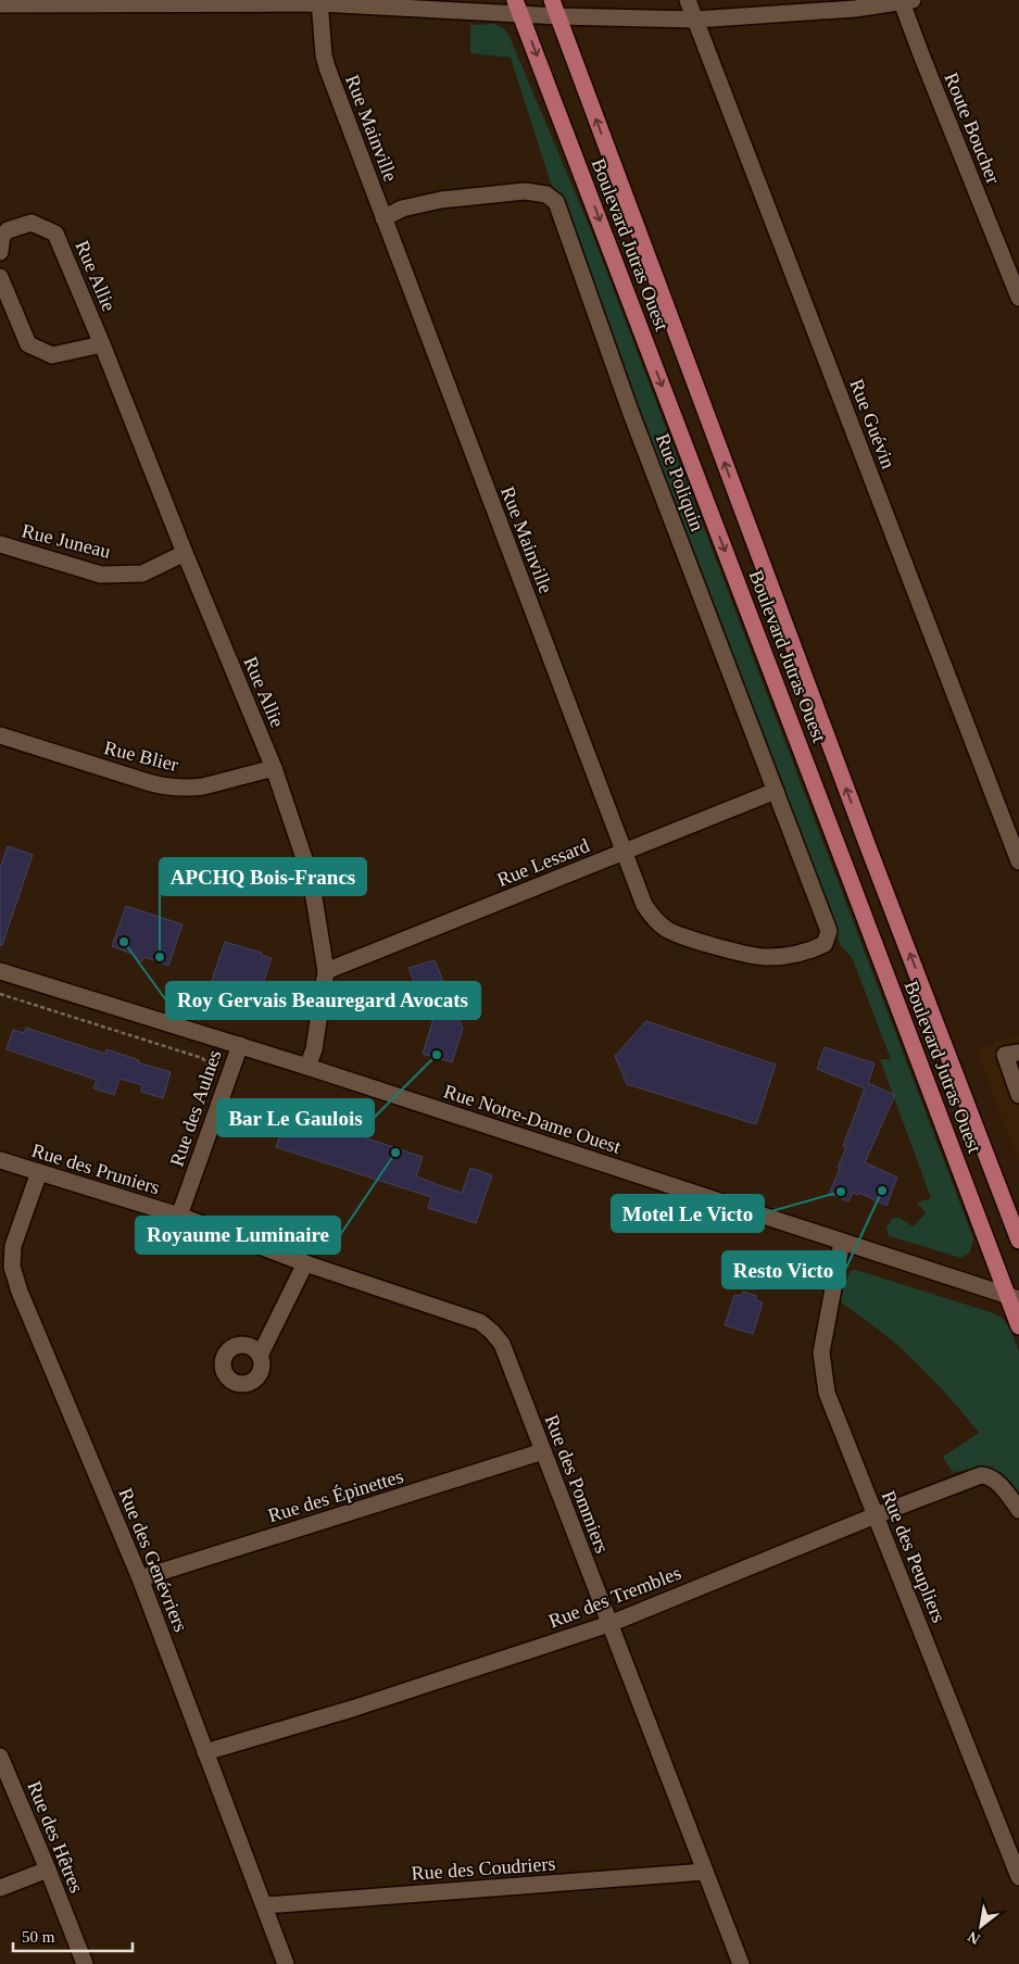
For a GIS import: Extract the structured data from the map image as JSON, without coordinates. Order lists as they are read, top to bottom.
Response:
{
  "streets": {
    "main road": ["Boulevard Jutras Ouest"],
    "street": [
      "Rue Mainville",
      "Route Boucher",
      "Rue Allie",
      "Rue Guévin",
      "Rue Poliquin",
      "Rue Juneau",
      "Rue Blier",
      "Rue Lessard",
      "Rue des Aulnes",
      "Rue Notre-Dame Ouest",
      "Rue des Pruniers",
      "Rue des Pommiers",
      "Rue des Épinettes",
      "Rue des Peupliers",
      "Rue des Genévriers",
      "Rue des Trembles",
      "Rue des Hêtres",
      "Rue des Coudriers"
    ]
  },
  "crossings": [
    ["Rue Mainville", "Rue Poliquin"],
    ["Rue Mainville", "Rue Lessard"],
    ["Boulevard Jutras Ouest", "Rue Notre-Dame Ouest"],
    ["Rue Allie", "Rue Juneau"],
    ["Rue Allie", "Rue Blier"],
    ["Rue Allie", "Rue Lessard"],
    ["Rue Allie", "Rue Notre-Dame Ouest"],
    ["Rue Poliquin", "Rue Lessard"],
    ["Rue des Aulnes", "Rue Notre-Dame Ouest"],
    ["Rue des Aulnes", "Rue des Pruniers"],
    ["Rue des Aulnes", "Rue des Pommiers"],
    ["Rue Notre-Dame Ouest", "Rue des Peupliers"],
    ["Rue des Pruniers", "Rue des Pommiers"],
    ["Rue des Pruniers", "Rue des Genévriers"],
    ["Rue des Pommiers", "Rue des Épinettes"],
    ["Rue des Pommiers", "Rue des Trembles"],
    ["Rue des Pommiers", "Rue des Coudriers"],
    ["Rue des Épinettes", "Rue des Genévriers"],
    ["Rue des Peupliers", "Rue des Trembles"],
    ["Rue des Genévriers", "Rue des Trembles"],
    ["Rue des Genévriers", "Rue des Coudriers"]
  ],
  "places": [
    "Roy Gervais Beauregard Avocats",
    "APCHQ Bois-Francs",
    "Bar Le Gaulois",
    "Royaume Luminaire",
    "Resto Victo",
    "Motel Le Victo"
  ],
  "scale_bar": "50 m",
  "north": "bottom left"
}
